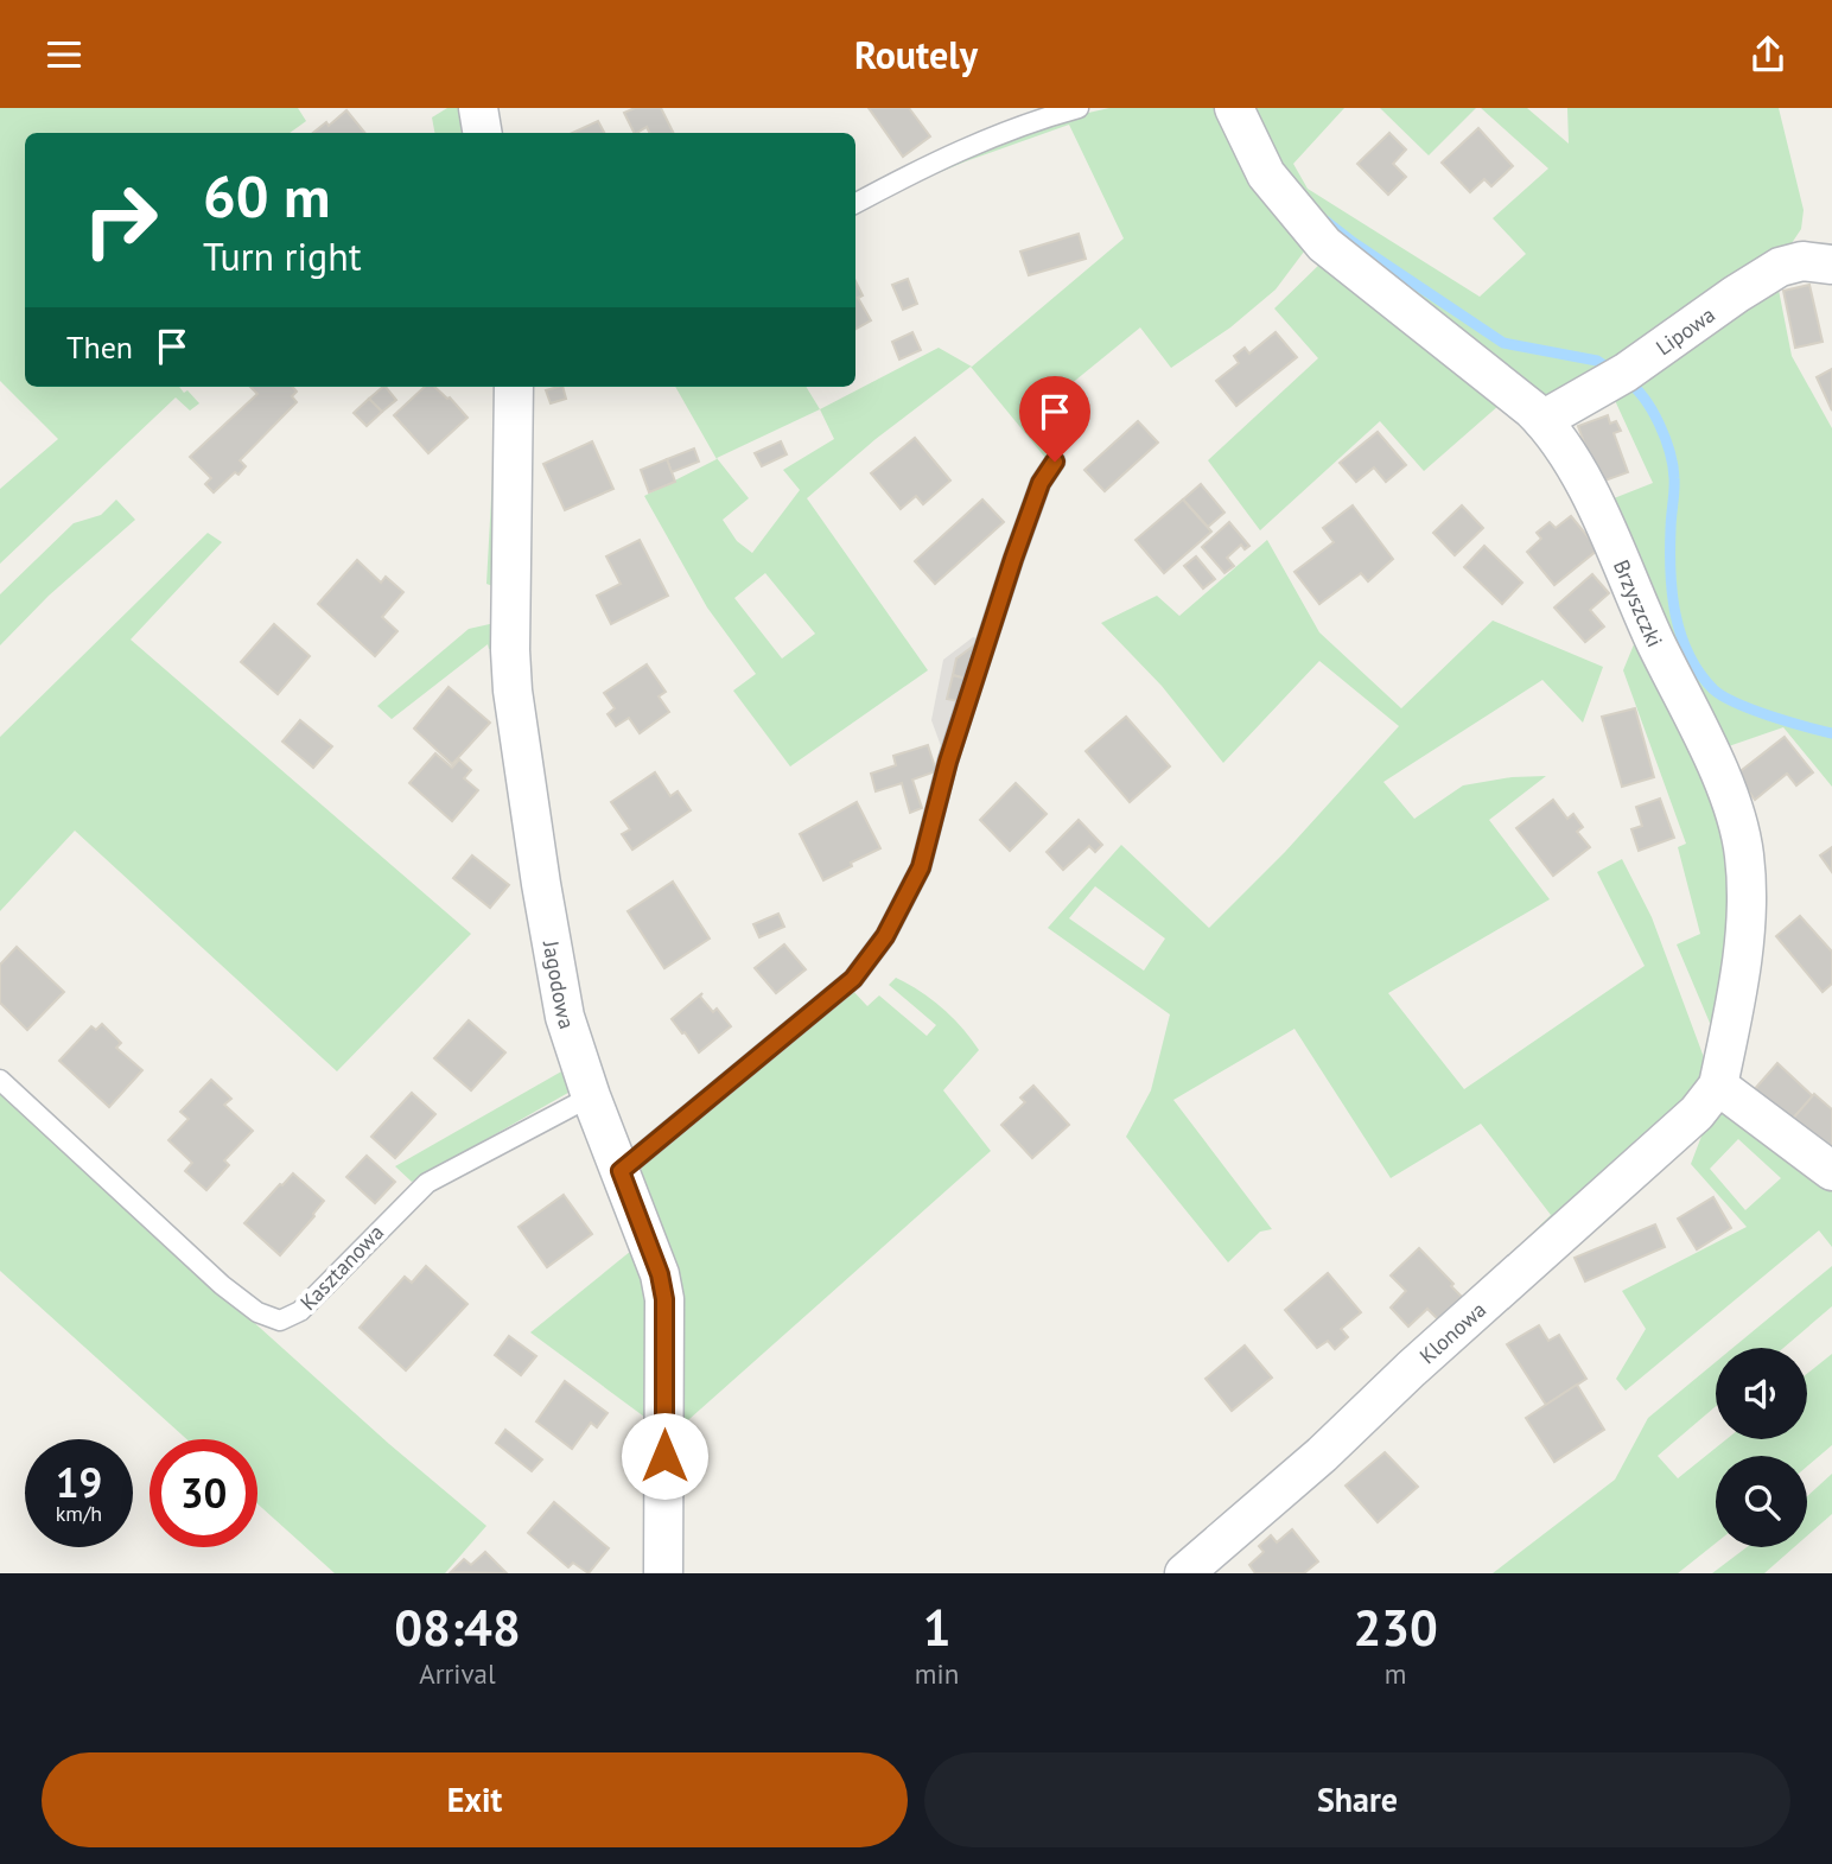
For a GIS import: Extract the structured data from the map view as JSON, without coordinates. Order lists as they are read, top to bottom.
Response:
{
  "streets": {
    "street": [
      "Lipowa",
      "Brzyszczki",
      "Jagodowa",
      "Klonowa"
    ],
    "lane": ["Kasztanowa"]
  },
  "crossings": [
    ["Lipowa", "Brzyszczki"],
    ["Brzyszczki", "Klonowa"],
    ["Jagodowa", "Kasztanowa"]
  ],
  "page": {
    "header": "Routely",
    "turn": ["60 m", "Turn right"],
    "then": "Then",
    "speed": "19 km/h",
    "limit": "30",
    "eta": [
      "08:48",
      "Arrival",
      "1",
      "min",
      "230",
      "m"
    ],
    "buttons": ["Exit", "Share"]
  }
}
